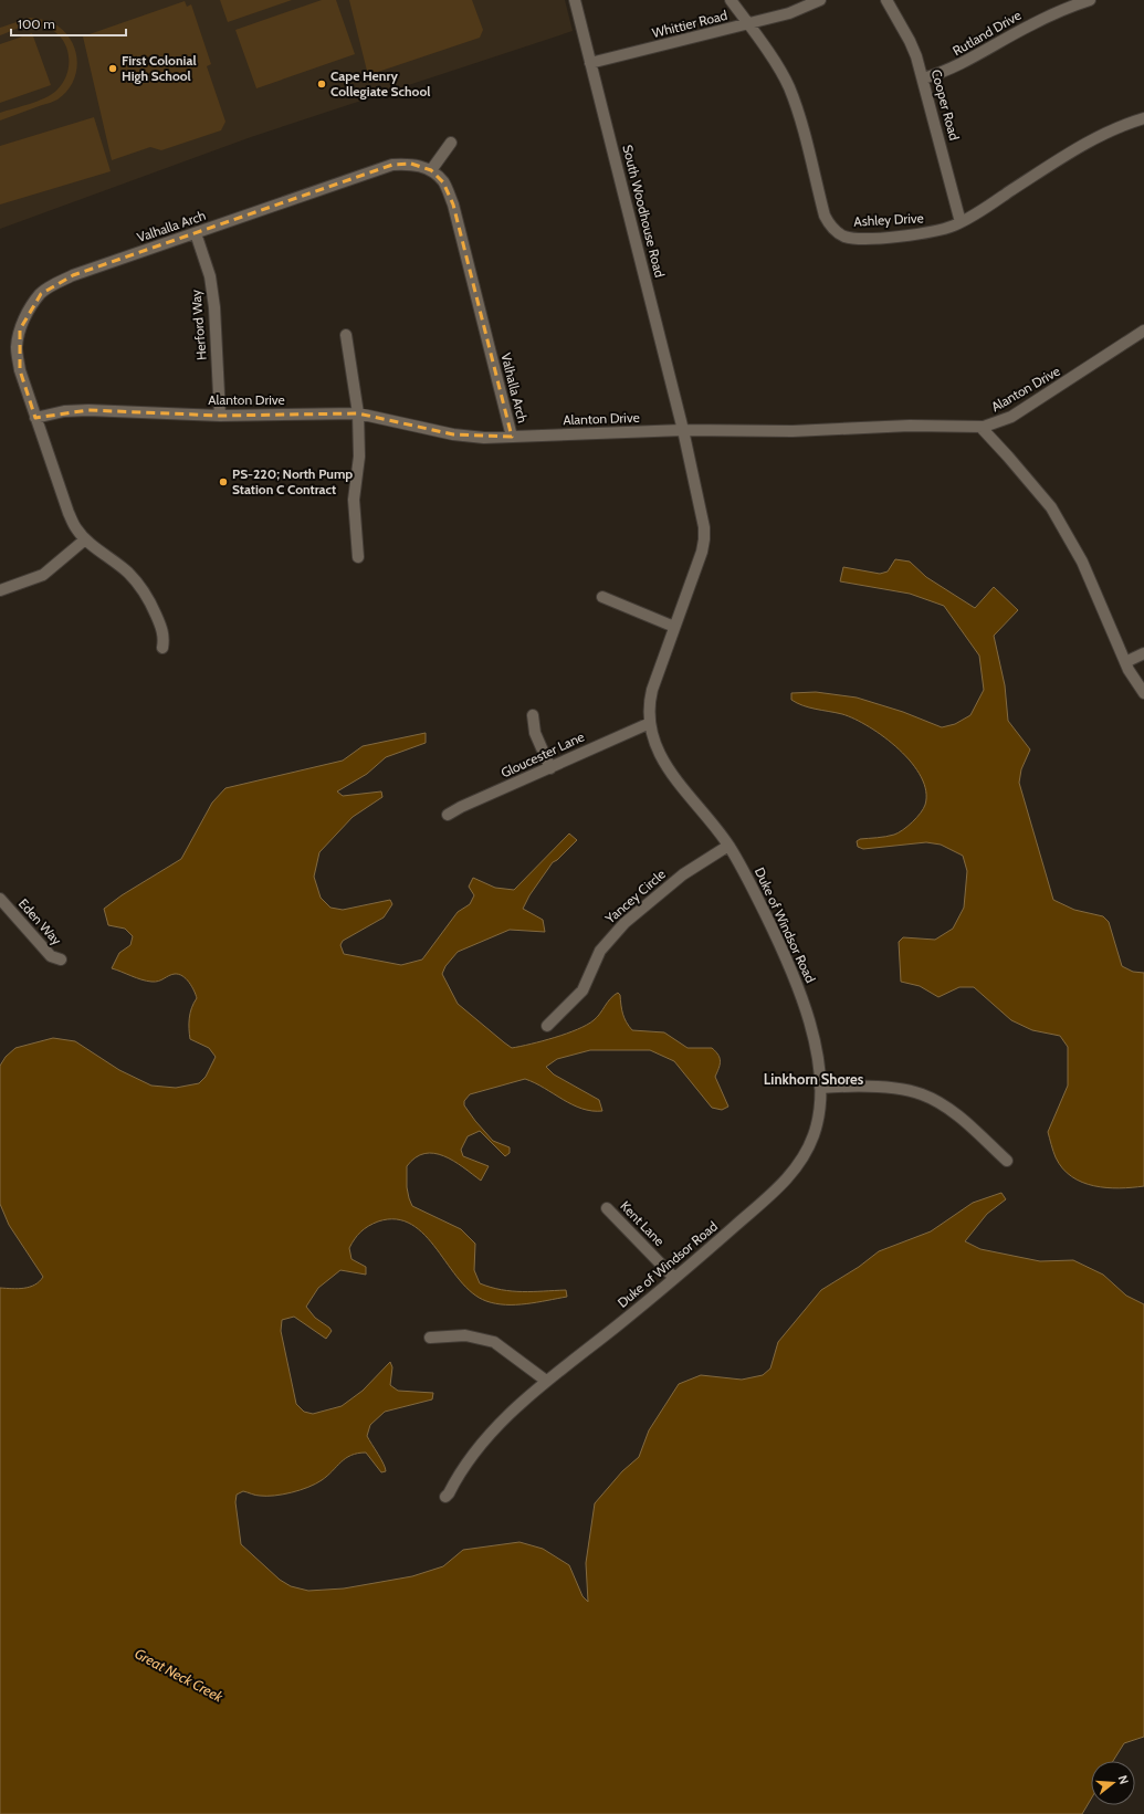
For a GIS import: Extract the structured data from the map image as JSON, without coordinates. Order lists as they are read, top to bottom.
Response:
{
  "streets": {
    "street": [
      "Whittier Road",
      "Rutland Drive",
      "Cooper Road",
      "South Woodhouse Road",
      "Ashley Drive",
      "Valhalla Arch",
      "Herford Way",
      "Alanton Drive",
      "Gloucester Lane",
      "Yancey Circle",
      "Eden Way",
      "Duke of Windsor Road",
      "Kent Lane"
    ]
  },
  "crossings": [
    ["Whittier Road", "South Woodhouse Road"],
    ["Whittier Road", "Ashley Drive"],
    ["Rutland Drive", "Cooper Road"],
    ["Cooper Road", "Ashley Drive"],
    ["South Woodhouse Road", "Alanton Drive"],
    ["South Woodhouse Road", "Duke of Windsor Road"],
    ["Valhalla Arch", "Herford Way"],
    ["Valhalla Arch", "Alanton Drive"],
    ["Herford Way", "Alanton Drive"],
    ["Alanton Drive", "Duke of Windsor Road"],
    ["Gloucester Lane", "Duke of Windsor Road"],
    ["Yancey Circle", "Duke of Windsor Road"],
    ["Duke of Windsor Road", "Kent Lane"]
  ],
  "districts": ["Linkhorn Shores"],
  "water": ["Great Neck Creek"],
  "places": ["First Colonial High School", "Cape Henry Collegiate School", "PS-220; North Pump Station C Contract"],
  "scale_bar": "100 m",
  "north": "right"
}
